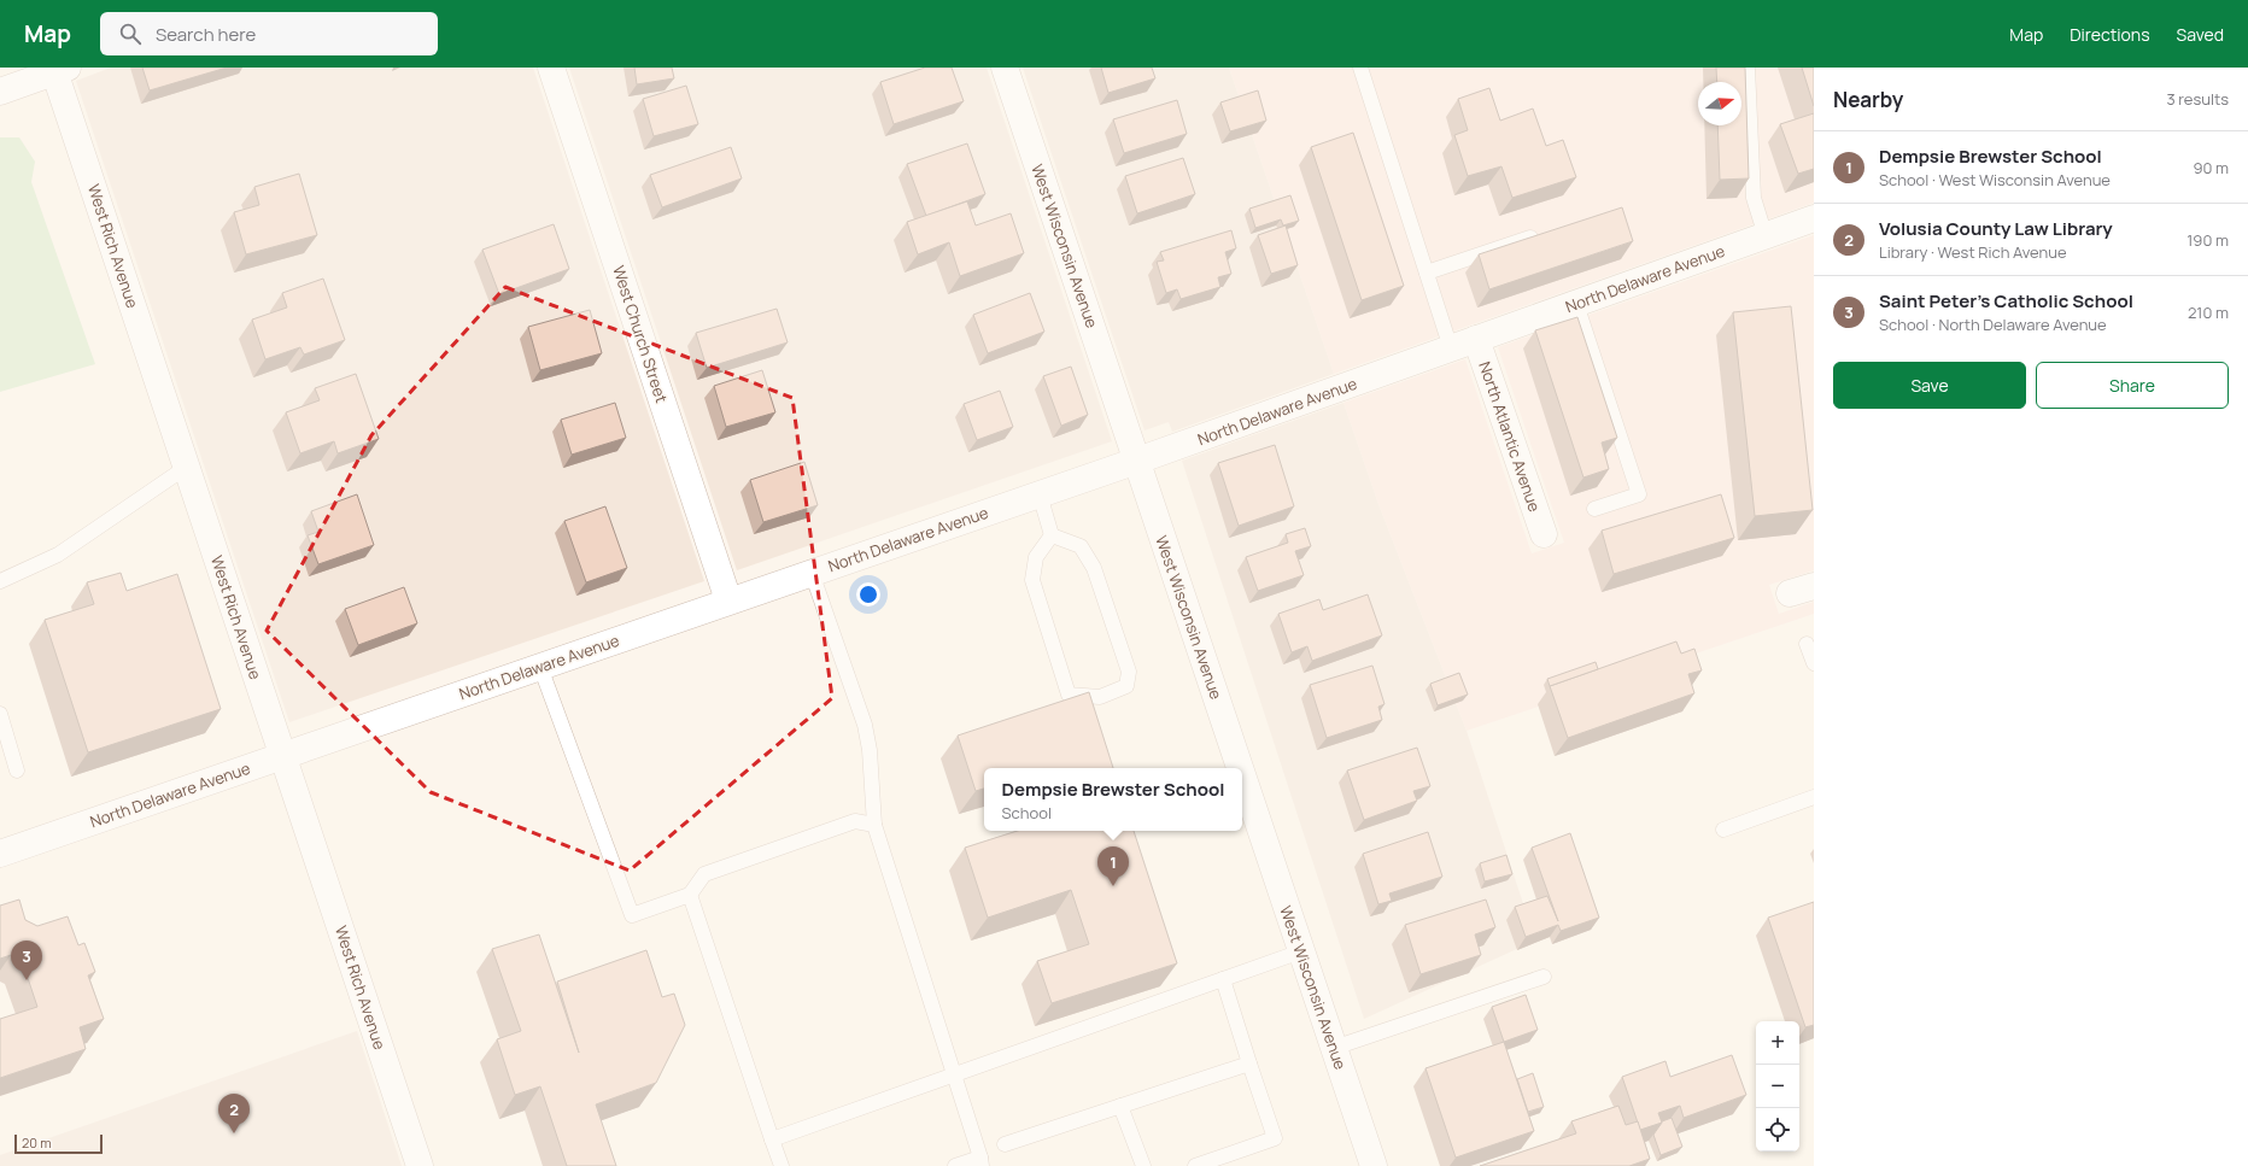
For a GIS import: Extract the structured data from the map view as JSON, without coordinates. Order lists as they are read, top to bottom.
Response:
{
  "streets": {
    "street": [
      "West Rich Avenue",
      "West Wisconsin Avenue",
      "North Delaware Avenue",
      "West Church Street",
      "North Atlantic Avenue"
    ]
  },
  "crossings": [
    ["West Rich Avenue", "North Delaware Avenue"],
    ["West Wisconsin Avenue", "North Delaware Avenue"],
    ["North Delaware Avenue", "West Church Street"],
    ["North Delaware Avenue", "North Atlantic Avenue"]
  ],
  "scale_bar": "20 m",
  "north": "right",
  "page": {
    "header": "Map",
    "search": "Search here",
    "nav": ["Map", "Directions", "Saved"],
    "heading": ["Nearby", "3 results"],
    "list": [
      {
        "mark": "1",
        "name": "Dempsie Brewster School",
        "note": "School · West Wisconsin Avenue",
        "value": "90 m"
      },
      {
        "mark": "2",
        "name": "Volusia County Law Library",
        "note": "Library · West Rich Avenue",
        "value": "190 m"
      },
      {
        "mark": "3",
        "name": "Saint Peter's Catholic School",
        "note": "School · North Delaware Avenue",
        "value": "210 m"
      }
    ],
    "buttons": ["Save", "Share"],
    "popup": ["Dempsie Brewster School", "School"],
    "pins": ["1", "3", "2"],
    "map_buttons": ["+", "−"],
    "scale": "20 m"
  }
}
